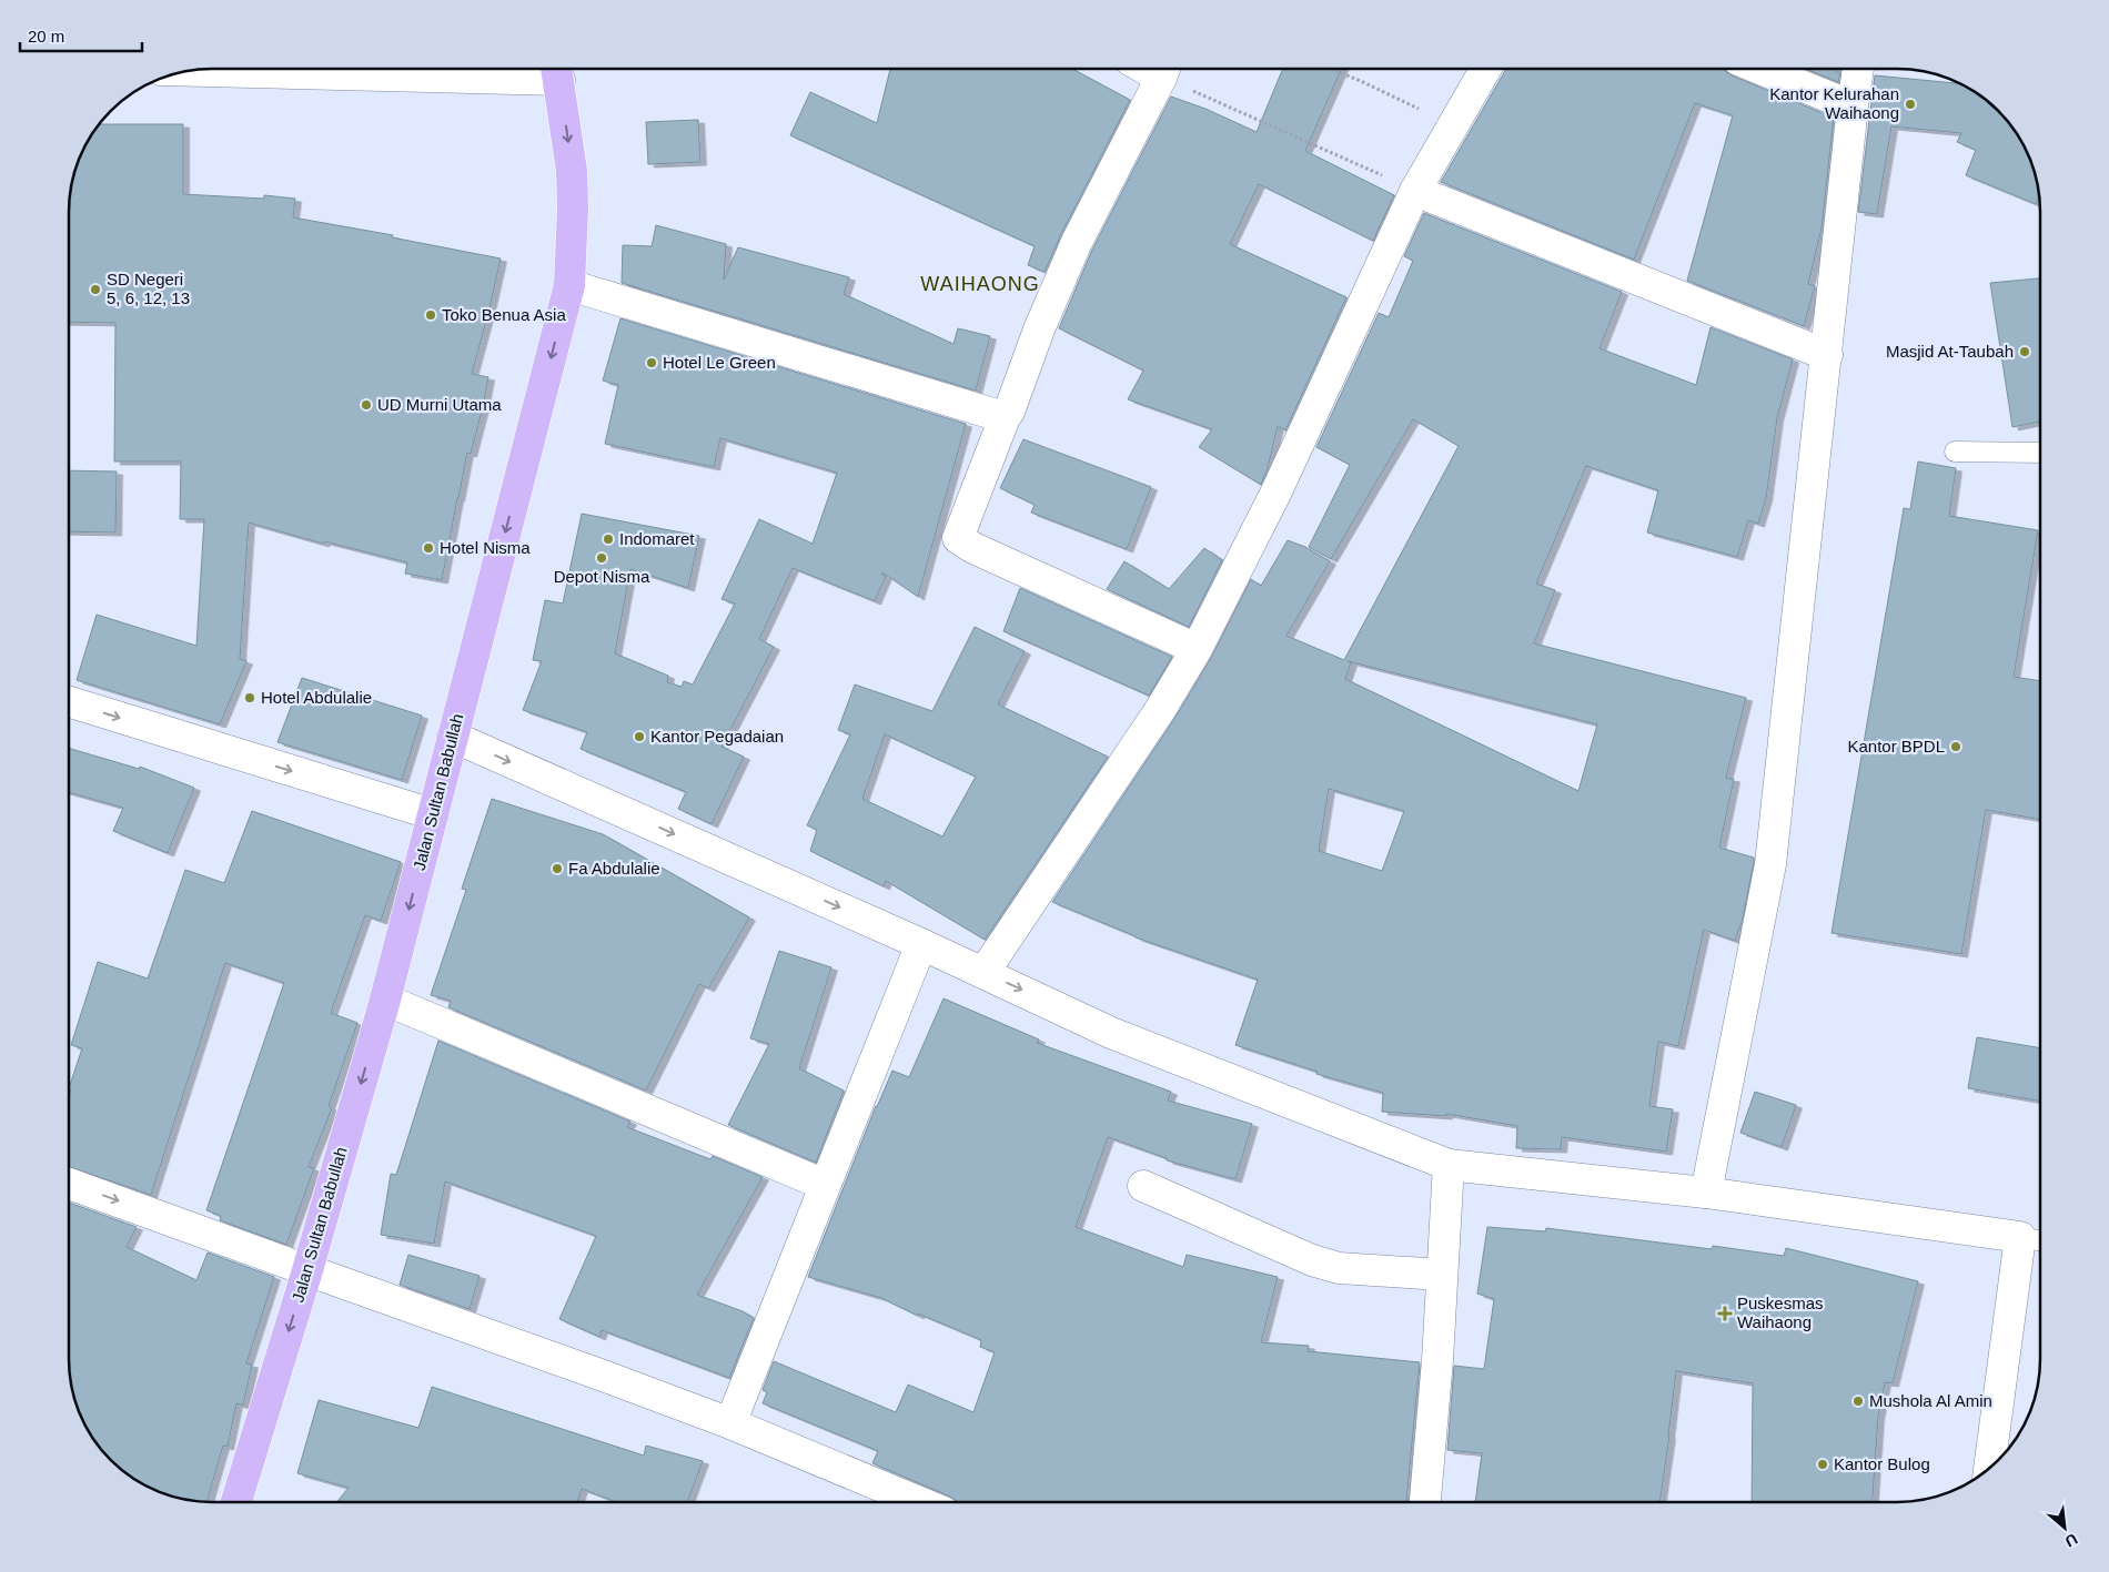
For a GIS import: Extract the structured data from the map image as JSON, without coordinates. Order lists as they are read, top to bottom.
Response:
{
  "streets": {
    "main road": ["Jalan Sultan Babullah"]
  },
  "one_way": ["Jalan Sultan Babullah"],
  "districts": ["WAIHAONG"],
  "places": {
    "other": [
      "Kantor Kelurahan Waihaong",
      "SD Negeri 5, 6, 12, 13",
      "Toko Benua Asia",
      "Masjid At-Taubah",
      "Hotel Le Green",
      "UD Murni Utama",
      "Indomaret",
      "Hotel Nisma",
      "Depot Nisma",
      "Hotel Abdulalie",
      "Kantor Pegadaian",
      "Kantor BPDL",
      "Fa Abdulalie",
      "Mushola Al Amin",
      "Kantor Bulog"
    ],
    "health": ["Puskesmas Waihaong"]
  },
  "scale_bar": "20 m",
  "north": "bottom right"
}
